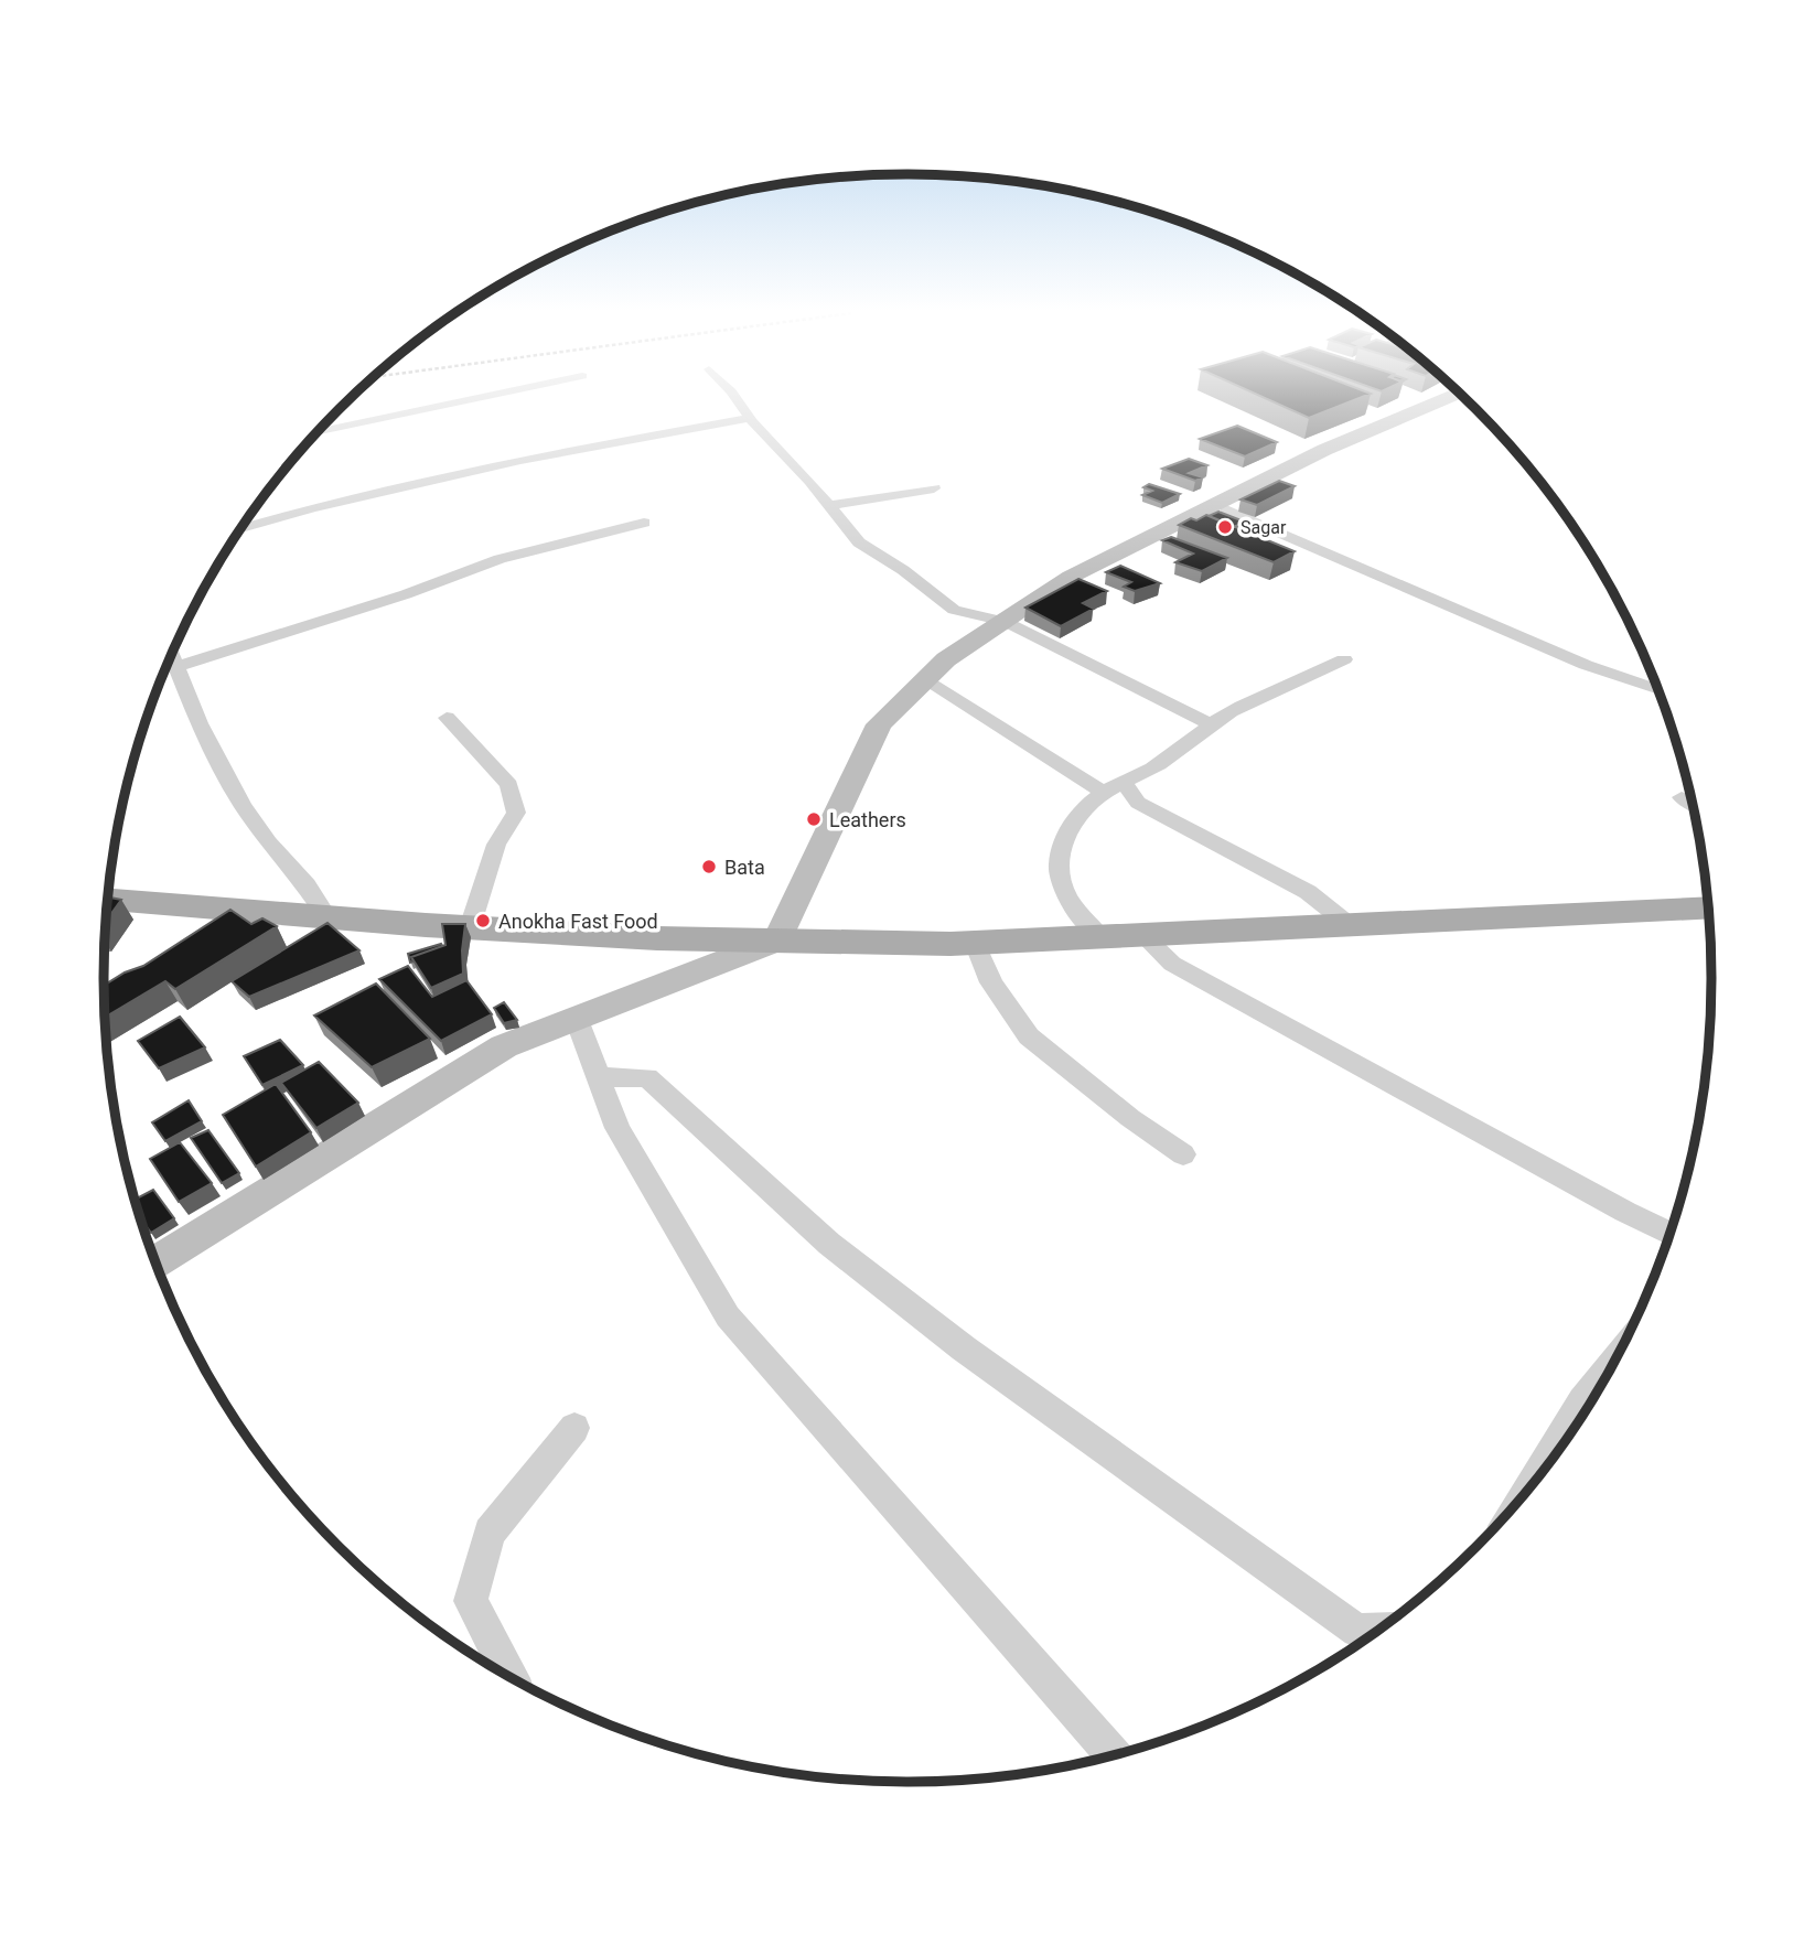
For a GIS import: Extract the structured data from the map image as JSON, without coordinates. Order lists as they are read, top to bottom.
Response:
{
  "places": [
    "Sagar",
    "Leathers",
    "Bata",
    "Anokha Fast Food"
  ]
}
